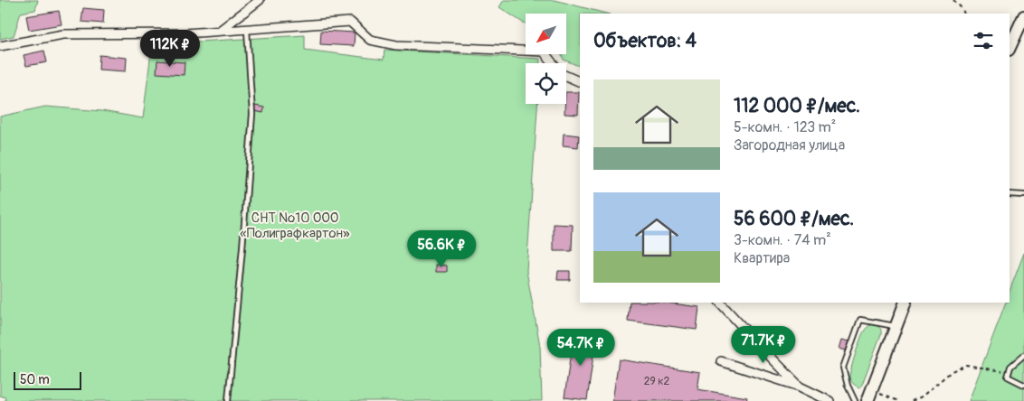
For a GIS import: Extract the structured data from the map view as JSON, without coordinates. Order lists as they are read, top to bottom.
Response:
{
  "parks": ["СНТ №10 ООО «Полиграфкартон»"],
  "house_numbers": ["29 к2"],
  "scale_bar": "50 m",
  "north": "bottom left",
  "page": {
    "heading": "Объектов: 4",
    "price": [
      "112K ₽",
      "56.6K ₽",
      "71.7K ₽",
      "54.7K ₽"
    ],
    "list": [
      {
        "name": "112 000 ₽/мес.",
        "note": "5-комн. · 123 m² · Загородная улица"
      },
      {
        "name": "56 600 ₽/мес.",
        "note": "3-комн. · 74 m² · Квартира"
      }
    ],
    "scale": "50 m"
  }
}
